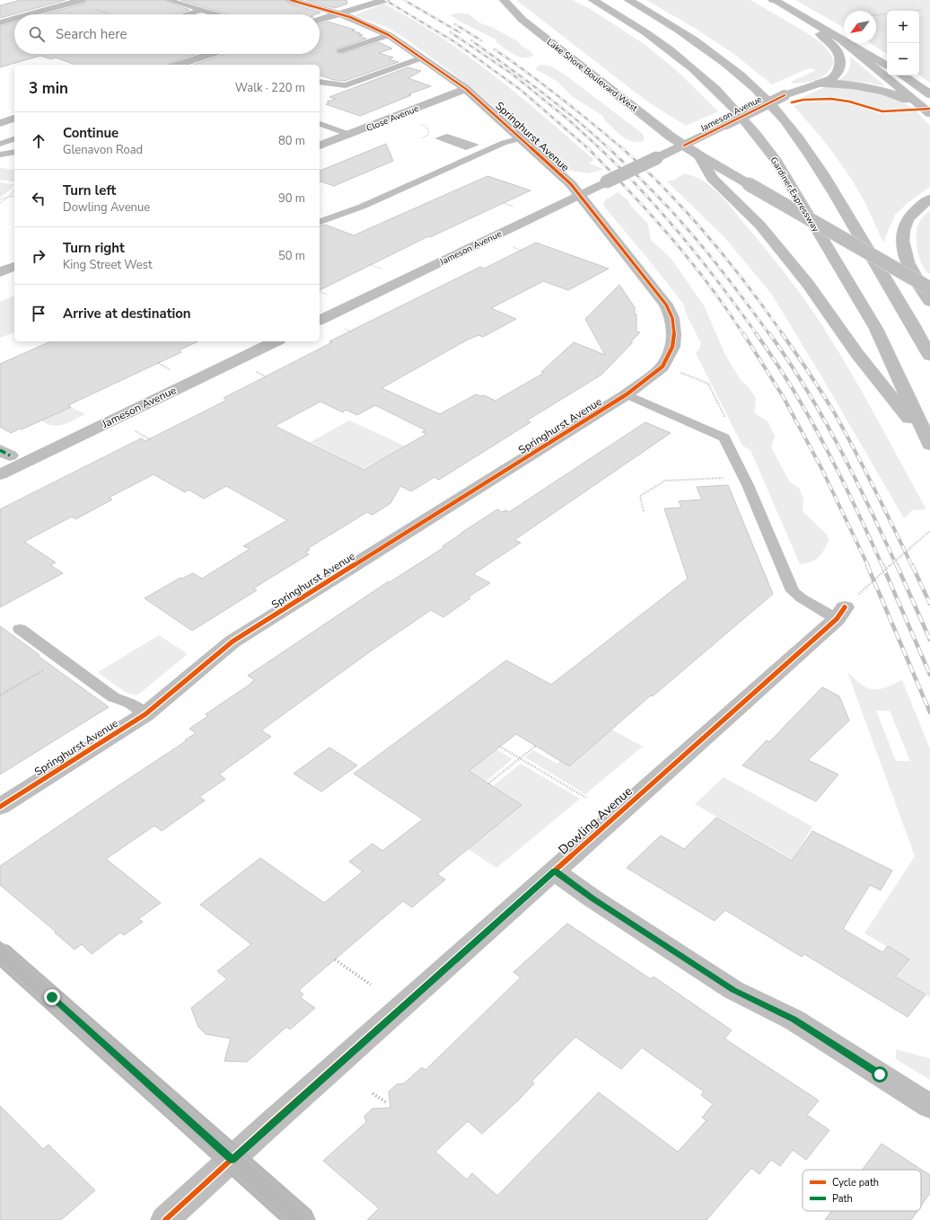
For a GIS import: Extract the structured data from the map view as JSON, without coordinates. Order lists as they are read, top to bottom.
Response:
{
  "streets": {
    "main road": [
      "Lake Shore Boulevard West",
      "Jameson Avenue",
      "Close Avenue",
      "Springhurst Avenue",
      "Gardiner Expressway",
      "Dowling Avenue"
    ]
  },
  "crossings": [
    ["Lake Shore Boulevard West", "Jameson Avenue"],
    ["Jameson Avenue", "Springhurst Avenue"],
    ["Close Avenue", "Springhurst Avenue"]
  ],
  "legend": ["Cycle path", "Path"],
  "north": "bottom left",
  "page": {
    "map_buttons": ["+", "−"],
    "search": "Search here",
    "heading": ["3 min", "Walk · 220 m"],
    "list": [
      ["Continue", "Glenavon Road", "80 m"],
      ["Turn left", "Dowling Avenue", "90 m"],
      ["Turn right", "King Street West", "50 m"],
      "Arrive at destination"
    ]
  }
}
